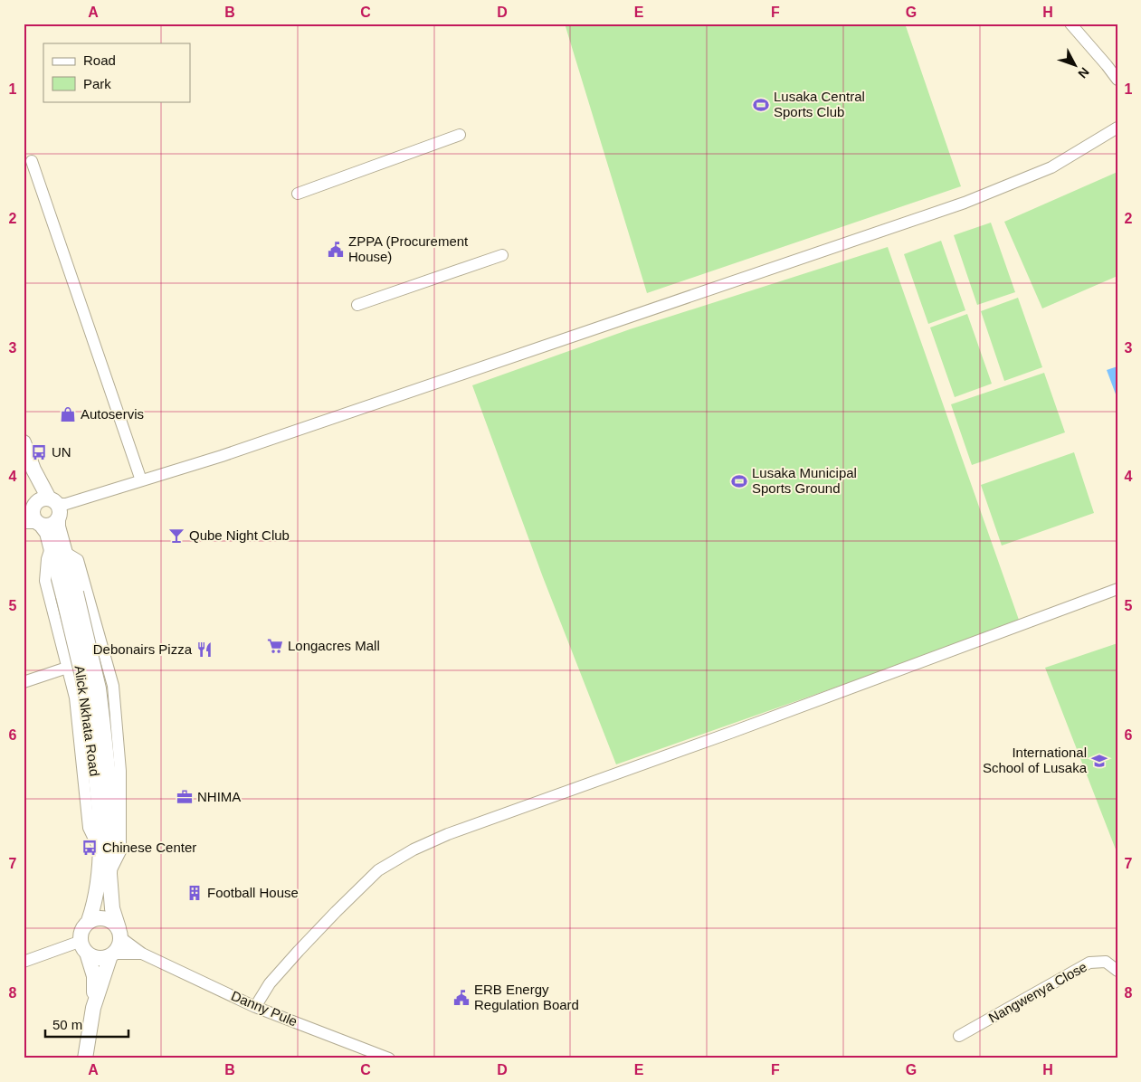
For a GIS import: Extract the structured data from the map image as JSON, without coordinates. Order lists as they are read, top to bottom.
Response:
{
  "streets": {
    "main road": ["Alick Nkhata Road"],
    "street": ["Nangwenya Close", "Danny Pule"]
  },
  "crossings": [
    ["Alick Nkhata Road", "Danny Pule"]
  ],
  "places": {
    "sports": ["Lusaka Central Sports Club", "Lusaka Municipal Sports Ground"],
    "public building": ["ZPPA (Procurement House)", "ERB Energy Regulation Board"],
    "shop": ["Autoservis"],
    "bus stop": ["UN", "Chinese Center"],
    "bar": ["Qube Night Club"],
    "supermarket": ["Longacres Mall"],
    "restaurant": ["Debonairs Pizza"],
    "school or university": ["International School of Lusaka"],
    "office": ["NHIMA"],
    "building": ["Football House"]
  },
  "legend": ["Road", "Park"],
  "scale_bar": "50 m",
  "north": "bottom right",
  "grid": {
    "columns": [
      "A",
      "B",
      "C",
      "D",
      "E",
      "F",
      "G",
      "H"
    ],
    "rows": [
      "1",
      "2",
      "3",
      "4",
      "5",
      "6",
      "7",
      "8"
    ]
  }
}
